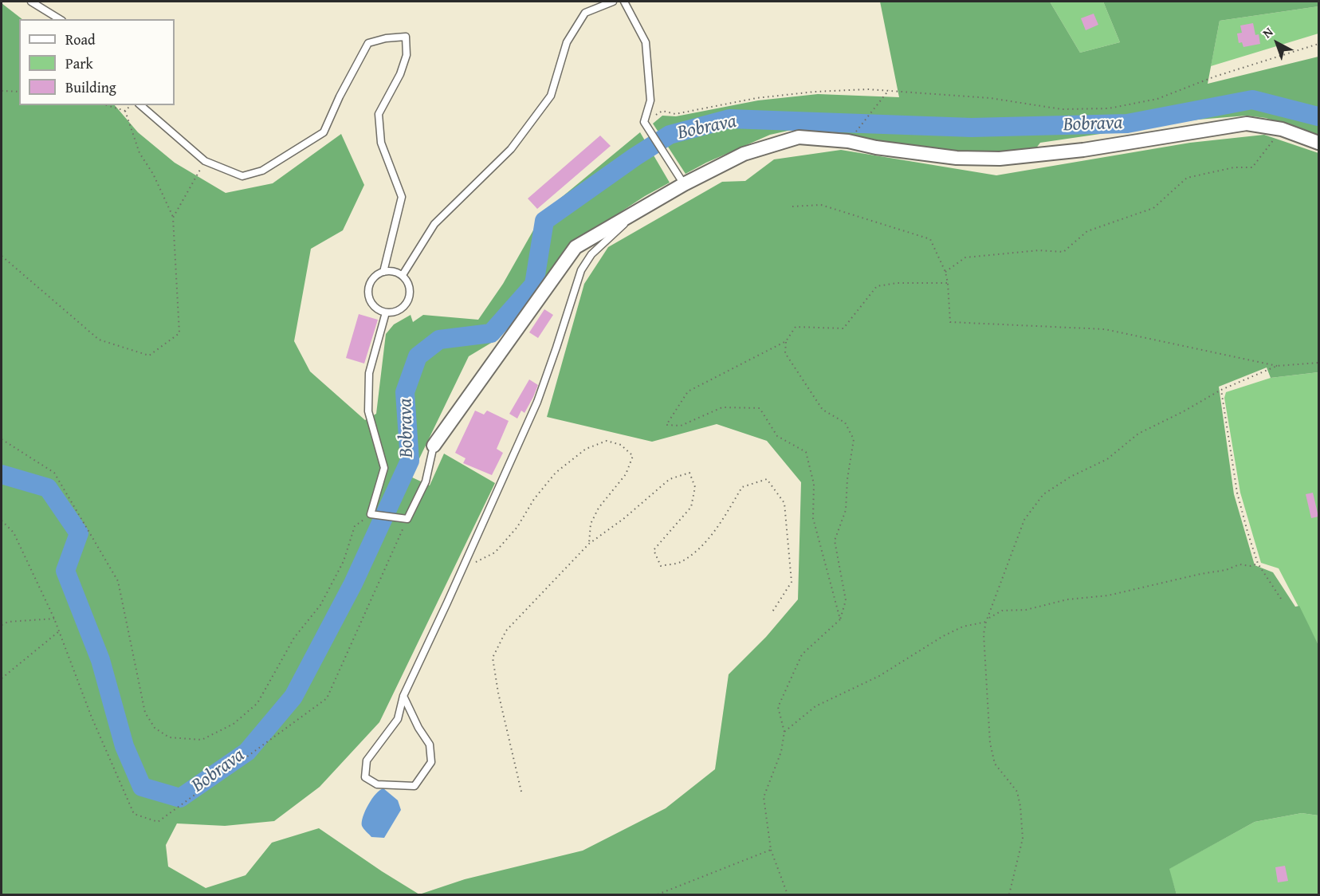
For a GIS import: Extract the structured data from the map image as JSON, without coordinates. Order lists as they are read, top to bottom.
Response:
{
  "water": ["Bobrava"],
  "legend": ["Road", "Park", "Building"],
  "north": "top left"
}
